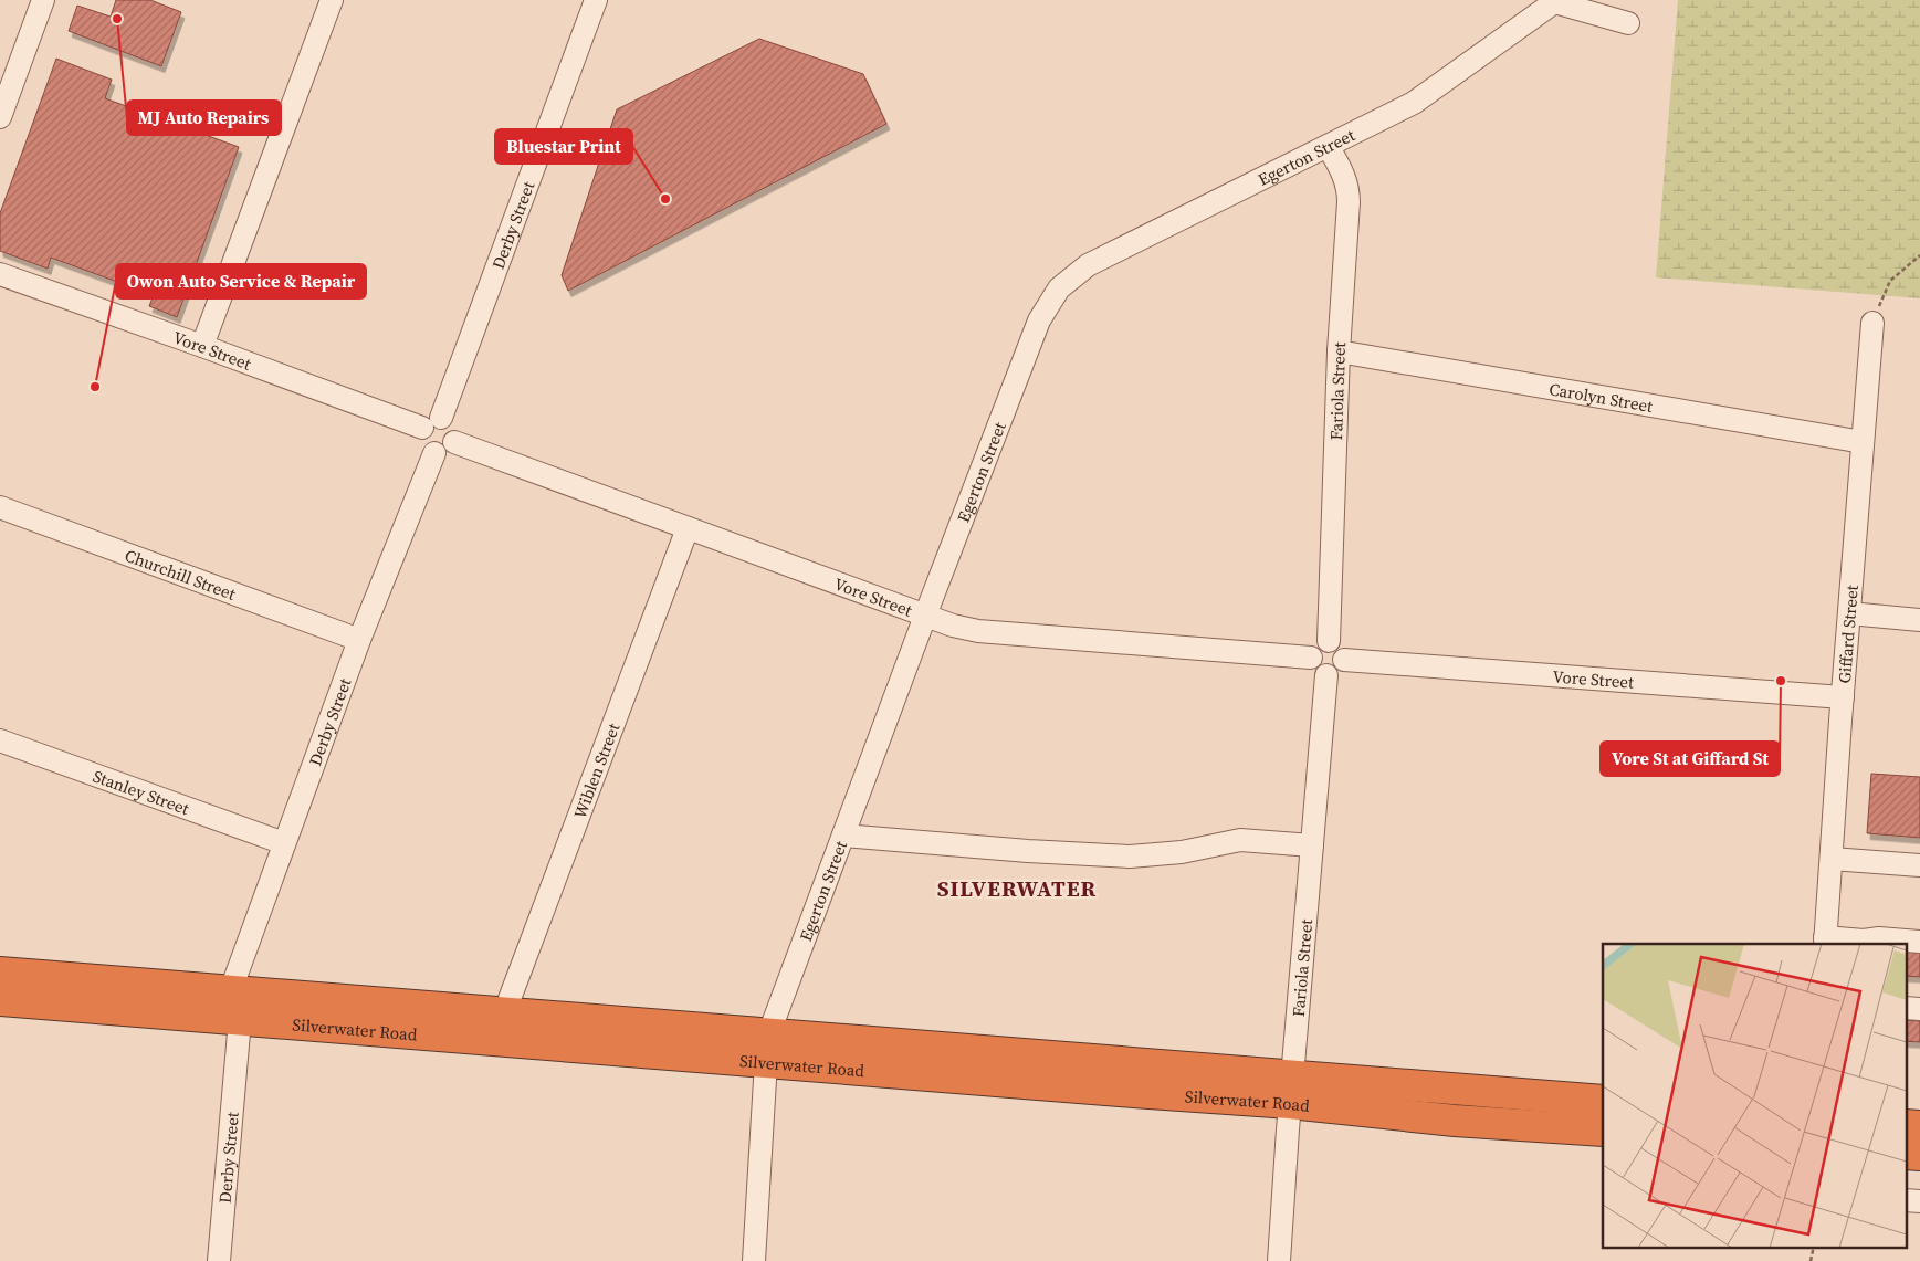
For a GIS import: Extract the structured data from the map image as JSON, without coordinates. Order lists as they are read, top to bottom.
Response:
{
  "streets": {
    "highway": ["Silverwater Road"],
    "street": [
      "Egerton Street",
      "Derby Street",
      "Vore Street",
      "Fariola Street",
      "Carolyn Street",
      "Churchill Street",
      "Giffard Street",
      "Wiblen Street",
      "Stanley Street"
    ]
  },
  "crossings": [
    ["Egerton Street", "Vore Street"],
    ["Egerton Street", "Fariola Street"],
    ["Egerton Street", "Silverwater Road"],
    ["Derby Street", "Vore Street"],
    ["Derby Street", "Churchill Street"],
    ["Derby Street", "Stanley Street"],
    ["Derby Street", "Silverwater Road"],
    ["Vore Street", "Fariola Street"],
    ["Vore Street", "Giffard Street"],
    ["Vore Street", "Wiblen Street"],
    ["Fariola Street", "Carolyn Street"],
    ["Fariola Street", "Silverwater Road"],
    ["Carolyn Street", "Giffard Street"],
    ["Wiblen Street", "Silverwater Road"]
  ],
  "districts": ["SILVERWATER"],
  "places": [
    "MJ Auto Repairs",
    "Bluestar Print",
    "Owon Auto Service & Repair",
    "Vore St at Giffard St"
  ]
}
